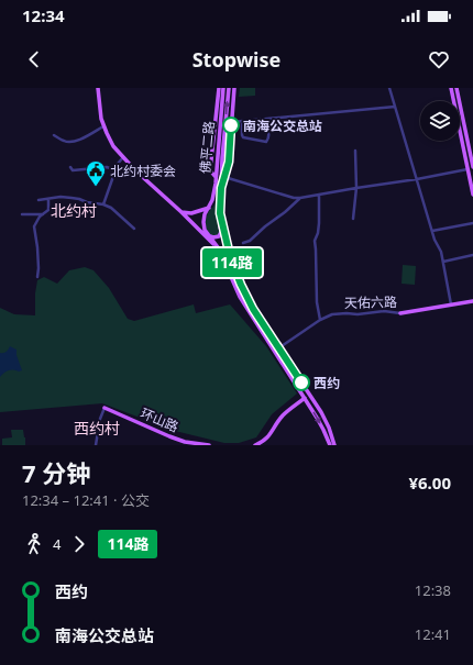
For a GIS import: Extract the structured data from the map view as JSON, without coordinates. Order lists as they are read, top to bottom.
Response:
{
  "streets": {
    "main road": ["佛平二路", "天佑六路", "环山路"]
  },
  "crossings": [
    ["佛平二路", "天佑六路"]
  ],
  "districts": ["北约村", "西约村"],
  "places": {
    "other": ["南海公交总站", "西约"],
    "public building": ["北约村委会"]
  },
  "lines": ["bus line 114路"],
  "page": {
    "status": "12:34",
    "header": "Stopwise",
    "on_map": "114路",
    "heading": ["7 分钟", "12:34 – 12:41 · 公交", "¥6.00"],
    "legs": ["4", "114路"],
    "list": [
      {
        "name": "西约",
        "value": "12:38"
      },
      {
        "name": "南海公交总站",
        "value": "12:41"
      }
    ]
  }
}
